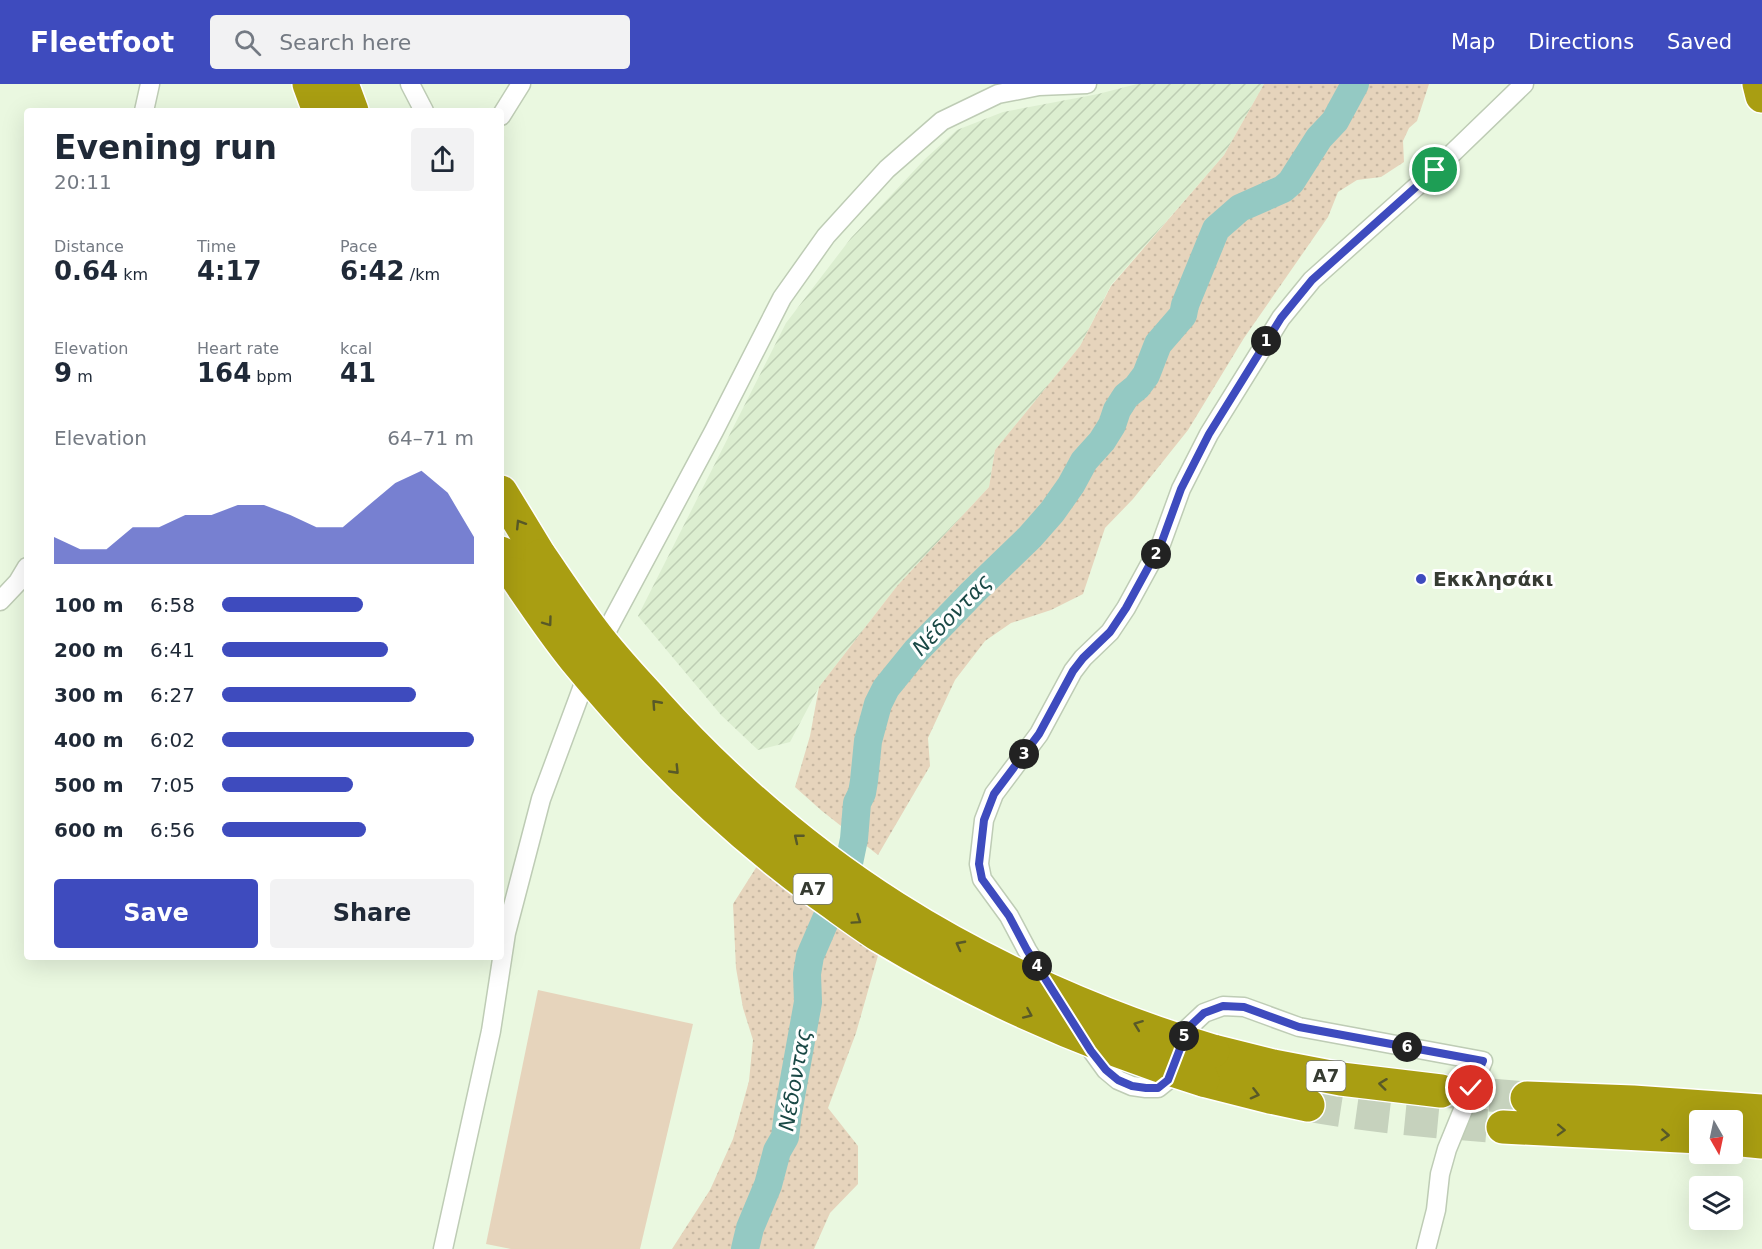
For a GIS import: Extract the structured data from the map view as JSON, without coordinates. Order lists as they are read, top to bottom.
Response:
{
  "streets": {
    "highway": ["Α7"]
  },
  "water": ["Νέδoντας"],
  "places": ["Εκκλησάκι"],
  "north": "bottom",
  "page": {
    "header": "Fleetfoot",
    "search": "Search here",
    "nav": ["Map", "Directions", "Saved"],
    "heading": ["Evening run", "20:11"],
    "stats": [
      ["Distance", "0.64 km"],
      ["Time", "4:17"],
      ["Pace", "6:42 /km"],
      ["Elevation", "9 m"],
      ["Heart rate", "164 bpm"],
      ["kcal", "41"]
    ],
    "pins": [
      "1",
      "2",
      "3",
      "4",
      "5",
      "6"
    ],
    "chart": ["Elevation", "64–71 m"],
    "list": [
      {
        "name": "100 m",
        "note": "6:58"
      },
      {
        "name": "200 m",
        "note": "6:41"
      },
      {
        "name": "300 m",
        "note": "6:27"
      },
      {
        "name": "400 m",
        "note": "6:02"
      },
      {
        "name": "500 m",
        "note": "7:05"
      },
      {
        "name": "600 m",
        "note": "6:56"
      }
    ],
    "buttons": ["Save", "Share"]
  }
}
